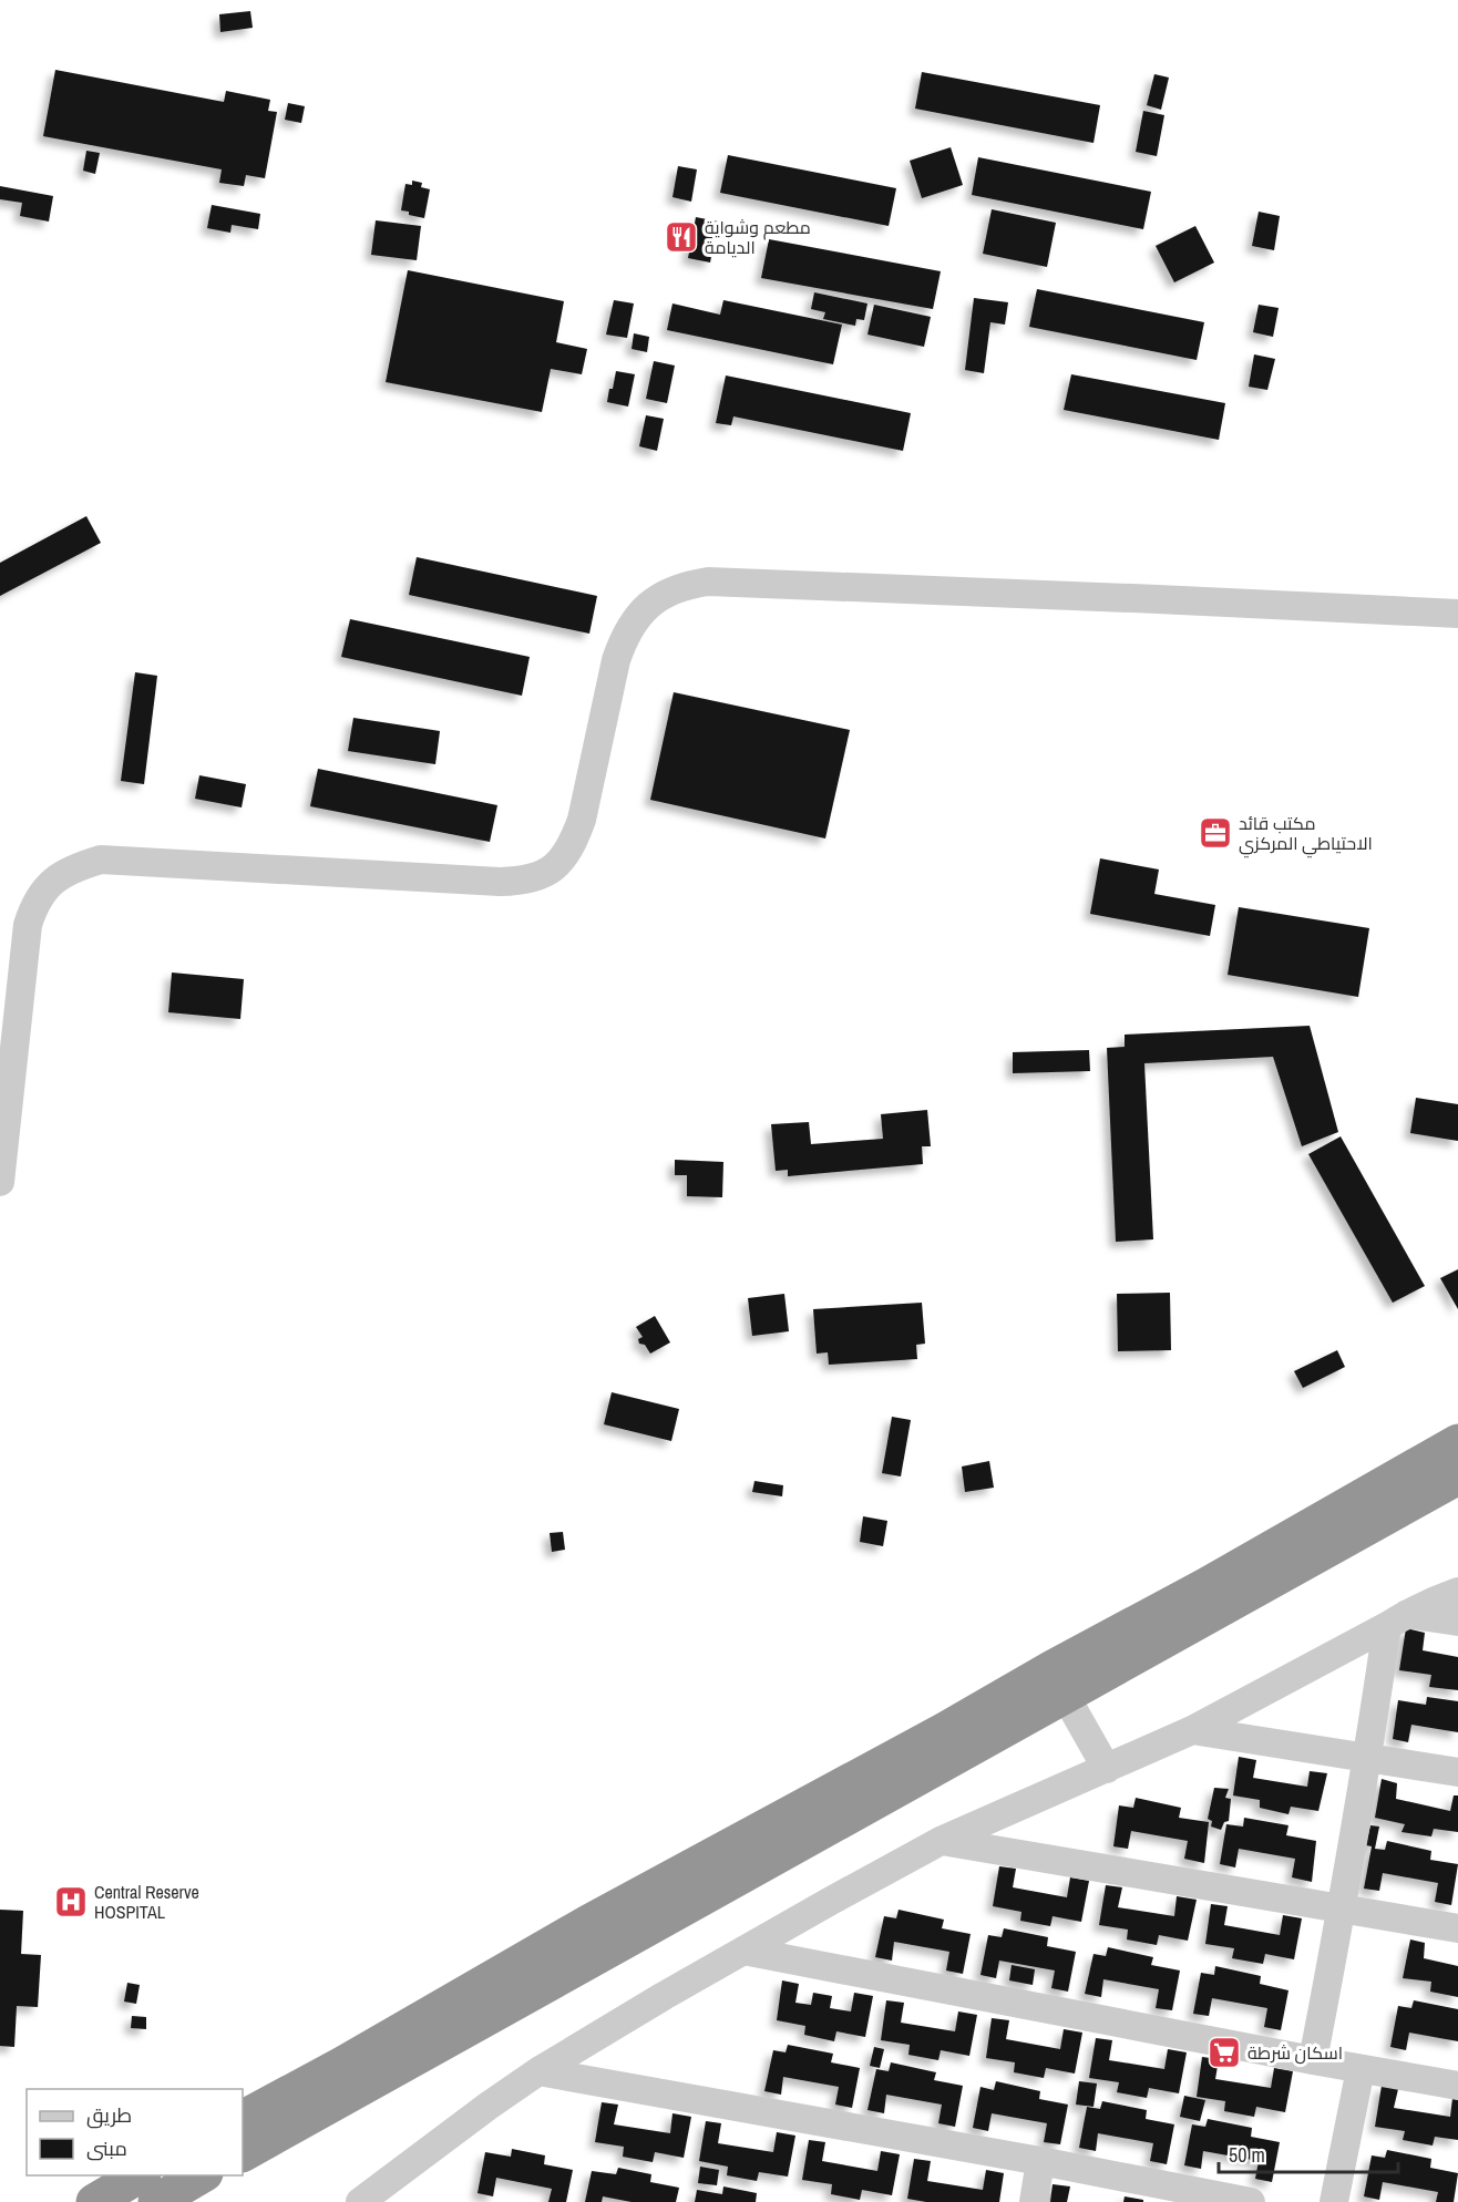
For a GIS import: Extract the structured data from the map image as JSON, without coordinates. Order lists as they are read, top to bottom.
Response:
{
  "places": {
    "restaurant": ["مطعم وشواية الديامة"],
    "office": ["مكتب قائد الاحتياطي المركزي"],
    "hospital": ["Central Reserve HOSPITAL"],
    "supermarket": ["اسكان شرطة"]
  },
  "legend": ["طريق", "مبنى"],
  "scale_bar": "50 m"
}
